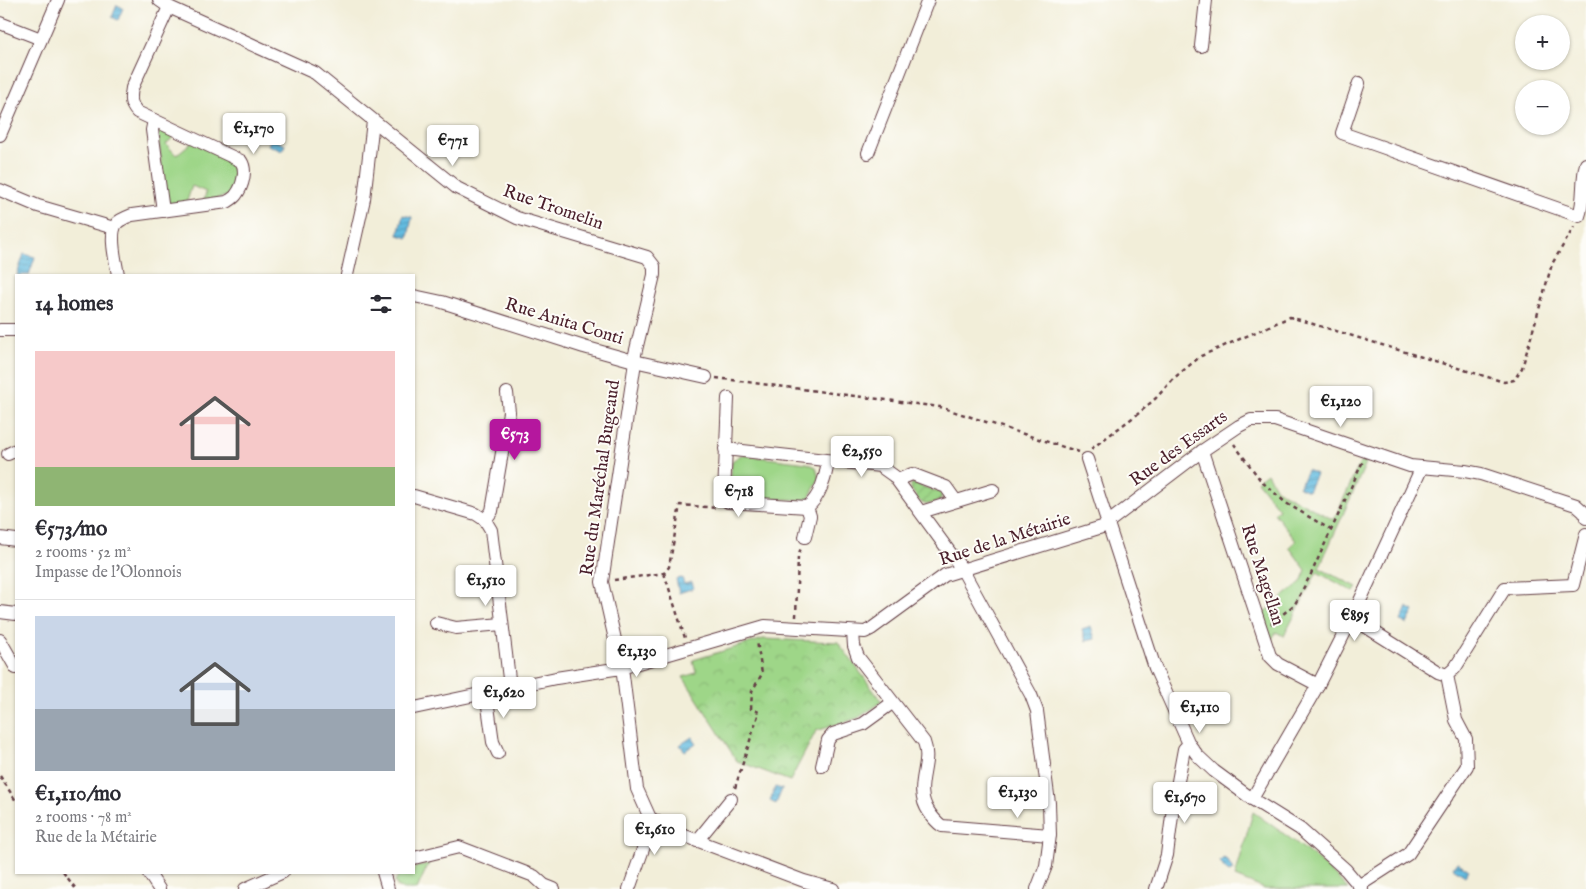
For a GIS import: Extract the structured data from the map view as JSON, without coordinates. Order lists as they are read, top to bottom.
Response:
{
  "streets": {
    "street": [
      "Rue Tromelin",
      "Rue Anita Conti",
      "Rue des Essarts",
      "Rue du Maréchal Bugeaud",
      "Rue de la Métairie",
      "Rue Magellan"
    ]
  },
  "crossings": [
    ["Rue Tromelin", "Rue Anita Conti"],
    ["Rue Tromelin", "Rue du Maréchal Bugeaud"],
    ["Rue Anita Conti", "Rue du Maréchal Bugeaud"],
    ["Rue des Essarts", "Rue de la Métairie"],
    ["Rue des Essarts", "Rue Magellan"],
    ["Rue du Maréchal Bugeaud", "Rue de la Métairie"]
  ],
  "page": {
    "map_buttons": ["+", "−"],
    "price": [
      "€1,170",
      "€771",
      "€1,120",
      "€573",
      "€2,550",
      "€718",
      "€1,510",
      "€895",
      "€1,130",
      "€1,620",
      "€1,110",
      "€1,130",
      "€1,670",
      "€1,610"
    ],
    "heading": "14 homes",
    "list": [
      {
        "name": "€573/mo",
        "note": "2 rooms · 52 m² · Impasse de l'Olonnois"
      },
      {
        "name": "€1,110/mo",
        "note": "2 rooms · 78 m² · Rue de la Métairie"
      }
    ]
  }
}
